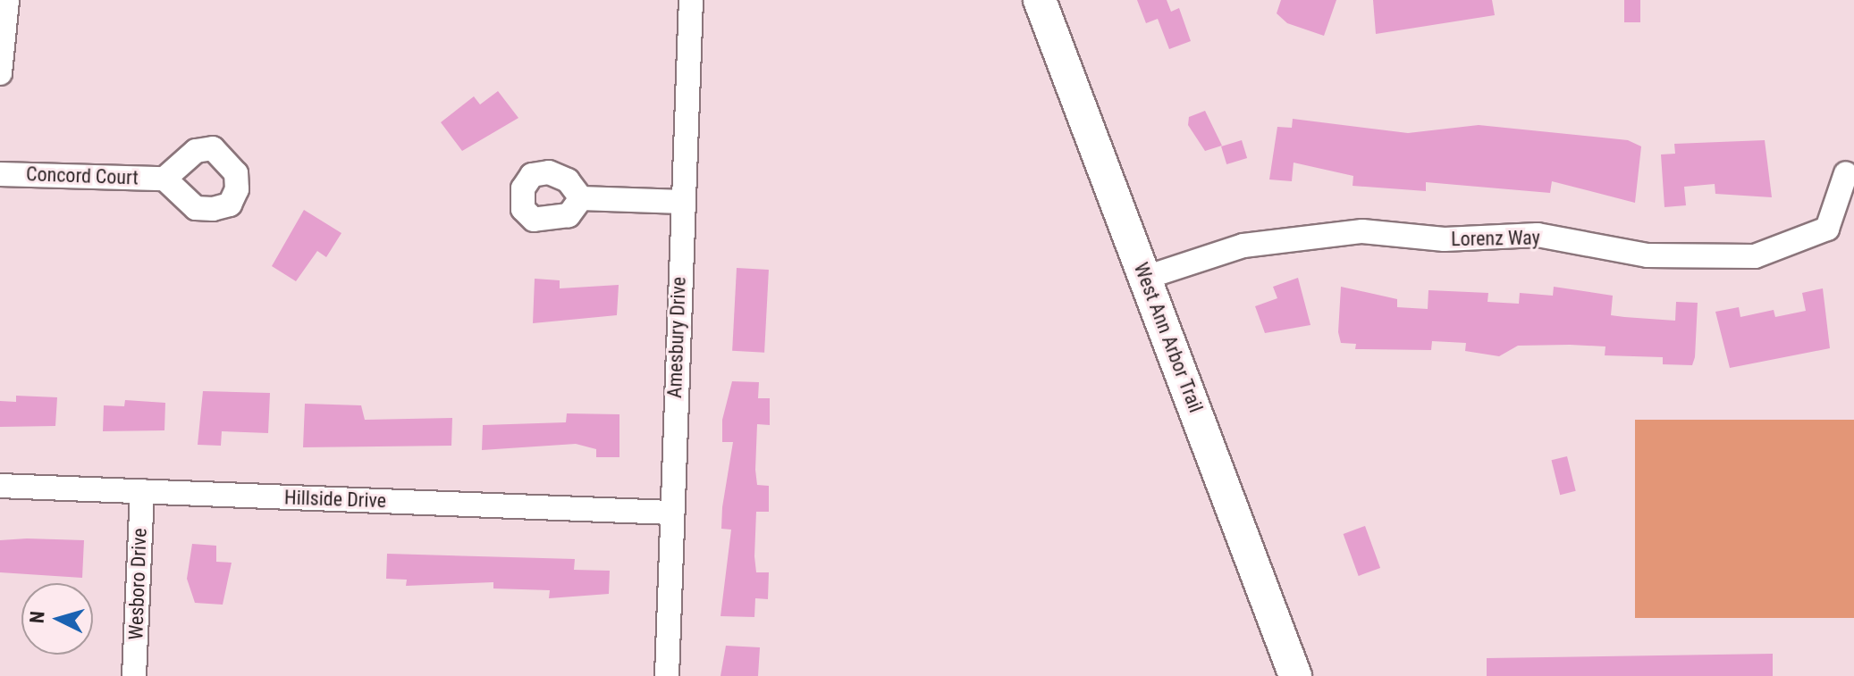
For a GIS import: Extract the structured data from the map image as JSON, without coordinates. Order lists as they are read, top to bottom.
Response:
{
  "streets": {
    "street": [
      "Concord Court",
      "Lorenz Way",
      "Amesbury Drive",
      "West Ann Arbor Trail",
      "Hillside Drive",
      "Wesboro Drive"
    ]
  },
  "crossings": [
    ["Lorenz Way", "West Ann Arbor Trail"],
    ["Amesbury Drive", "Hillside Drive"],
    ["Hillside Drive", "Wesboro Drive"]
  ],
  "north": "left"
}
